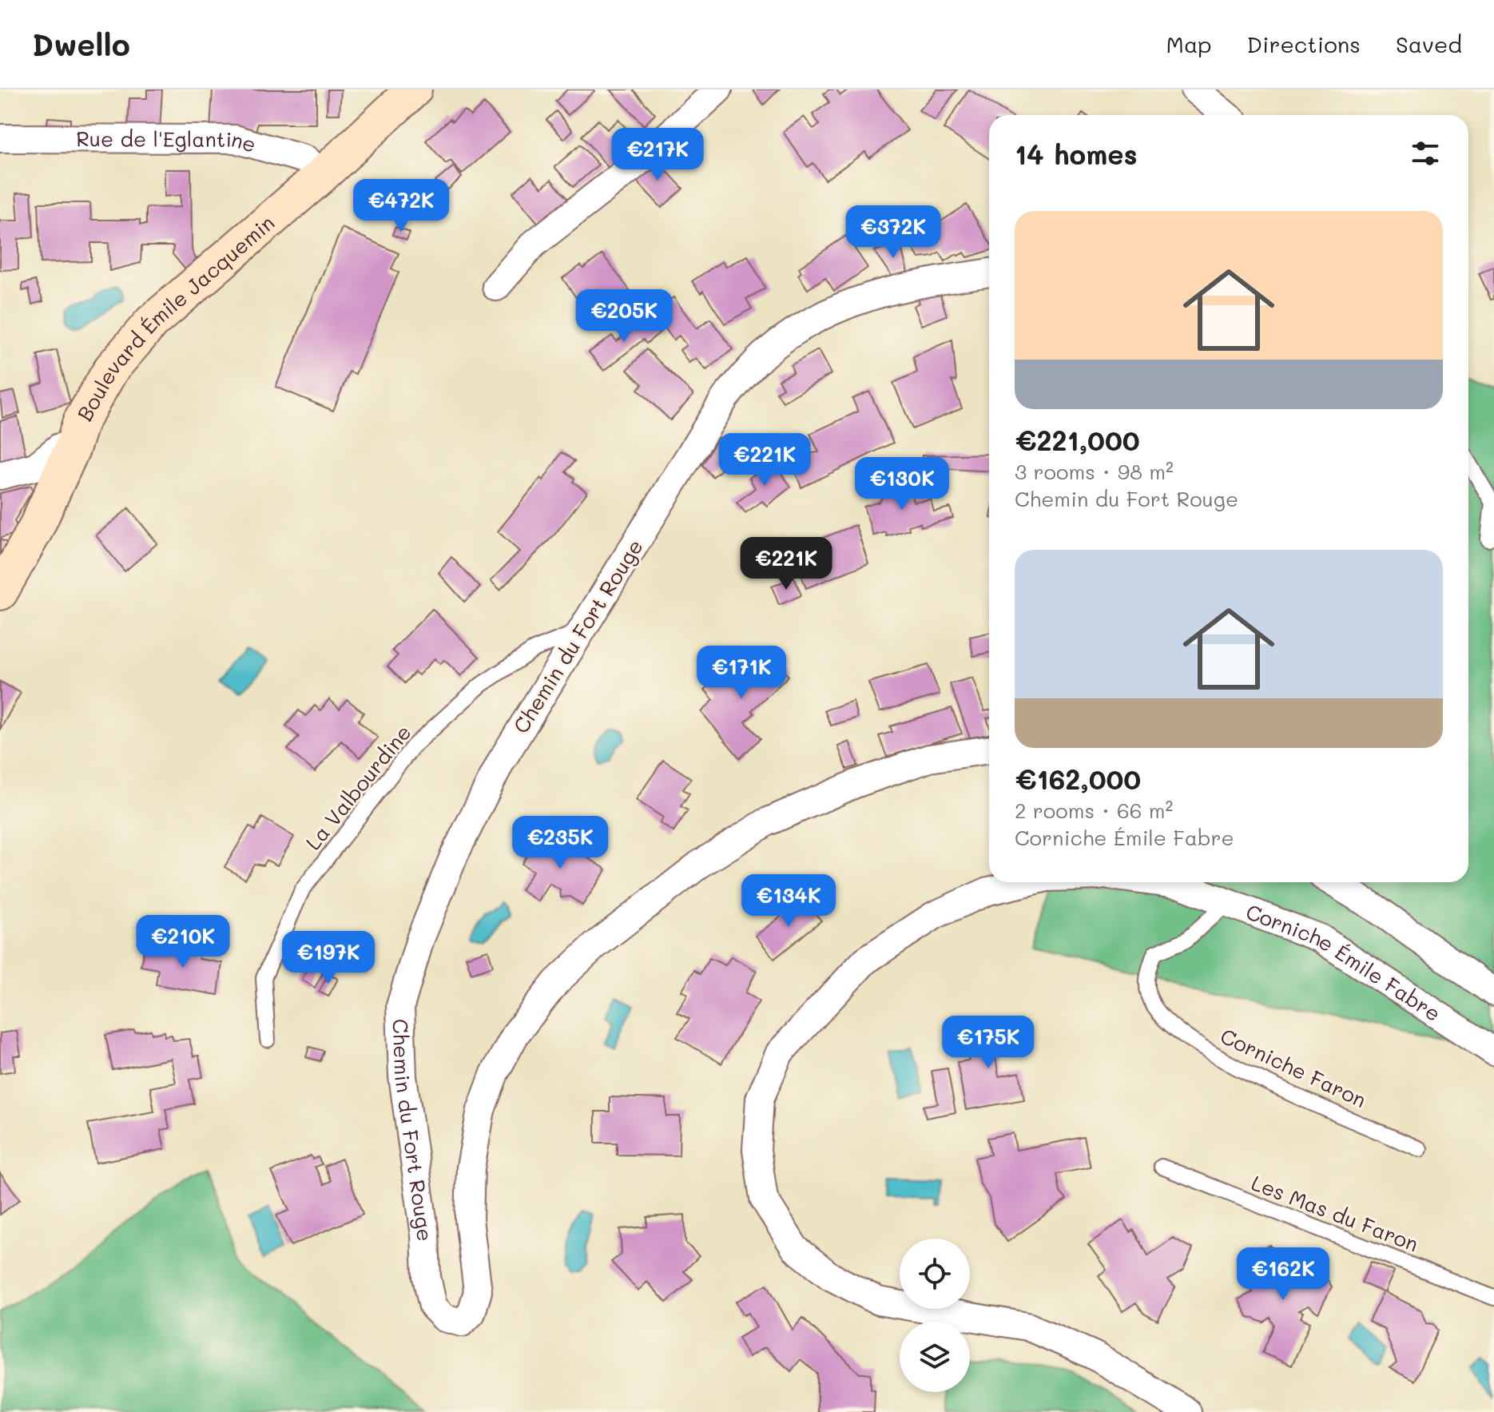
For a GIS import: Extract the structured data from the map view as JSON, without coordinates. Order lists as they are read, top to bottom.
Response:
{
  "streets": {
    "main road": ["Boulevard Émile Jacquemin"],
    "street": ["Rue de l'Eglantine", "Chemin du Fort Rouge", "Corniche Émile Fabre"],
    "lane": ["La Valbourdine", "Corniche Faron", "Les Mas du Faron"]
  },
  "crossings": [
    ["Rue de l'Eglantine", "Boulevard Émile Jacquemin"],
    ["Chemin du Fort Rouge", "La Valbourdine"],
    ["Corniche Émile Fabre", "Corniche Faron"]
  ],
  "page": {
    "header": "Dwello",
    "nav": ["Map", "Directions", "Saved"],
    "heading": "14 homes",
    "price": [
      "€217K",
      "€472K",
      "€372K",
      "€205K",
      "€221K",
      "€130K",
      "€221K",
      "€171K",
      "€235K",
      "€134K",
      "€210K",
      "€197K",
      "€175K",
      "€162K"
    ],
    "list": [
      {
        "name": "€221,000",
        "note": "3 rooms · 98 m² · Chemin du Fort Rouge"
      },
      {
        "name": "€162,000",
        "note": "2 rooms · 66 m² · Corniche Émile Fabre"
      }
    ]
  }
}
